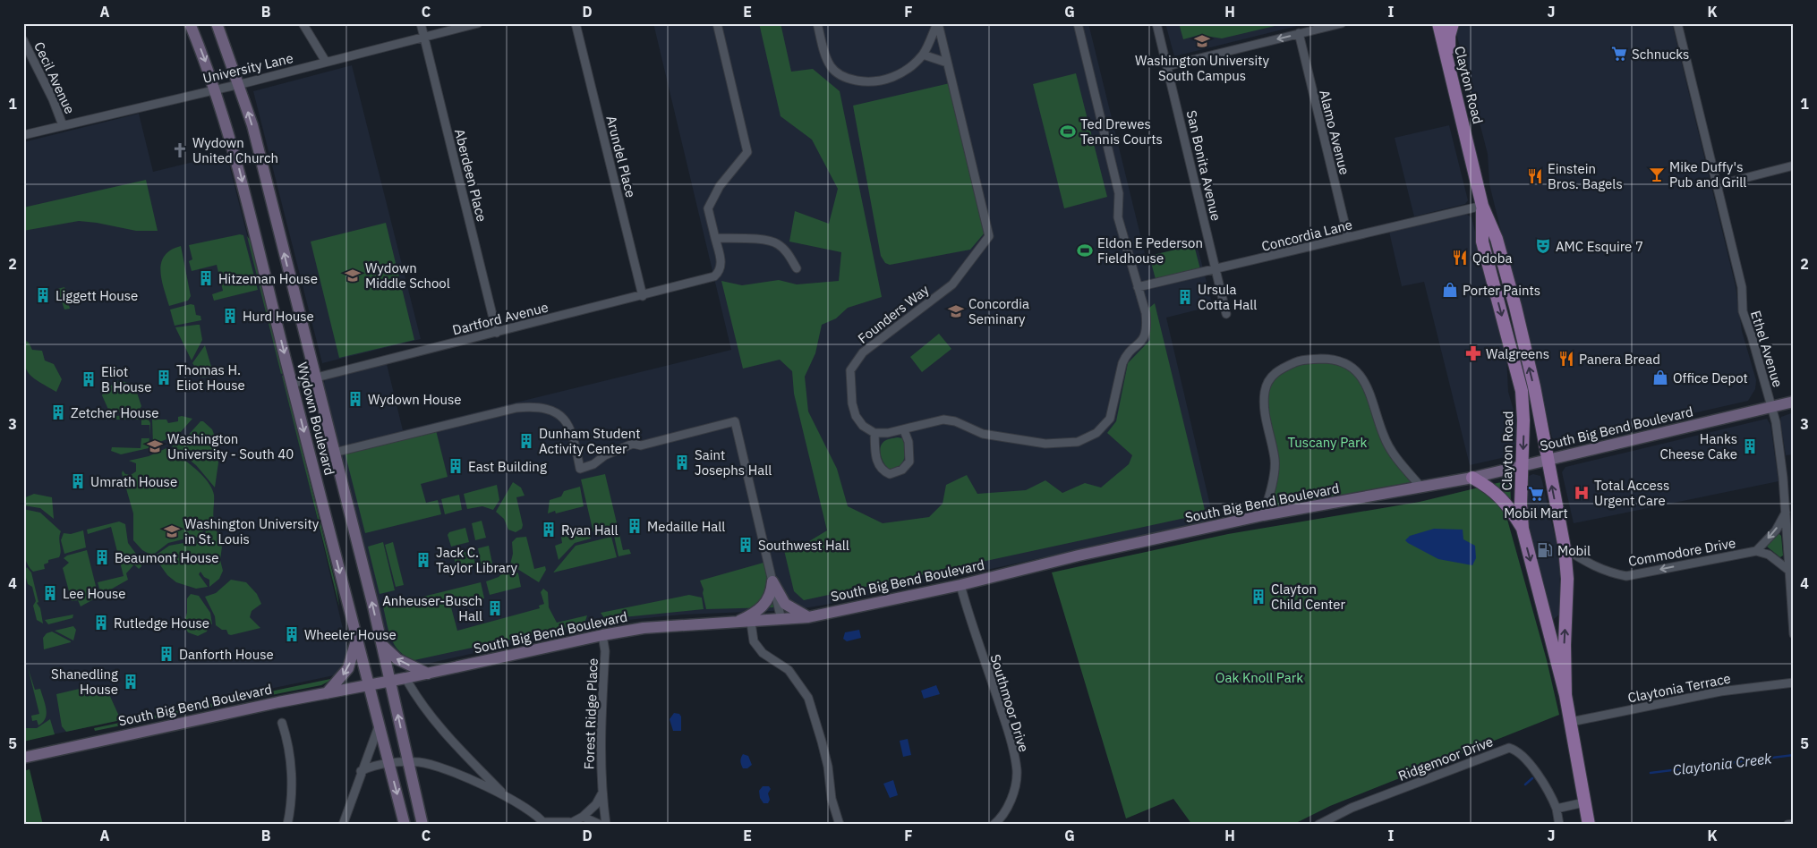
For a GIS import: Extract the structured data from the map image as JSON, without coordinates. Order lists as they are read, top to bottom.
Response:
{
  "streets": {
    "main road": ["Clayton Road", "Wydown Boulevard", "South Big Bend Boulevard"],
    "street": [
      "University Lane",
      "Cecil Avenue",
      "Alamo Avenue",
      "Arundel Place",
      "San Bonita Avenue",
      "Aberdeen Place",
      "Concordia Lane",
      "Founders Way",
      "Dartford Avenue",
      "Ethel Avenue",
      "Commodore Drive",
      "Claytonia Terrace",
      "Southmoor Drive",
      "Forest Ridge Place",
      "Ridgemoor Drive"
    ]
  },
  "crossings": [
    ["University Lane", "Cecil Avenue"],
    ["University Lane", "Aberdeen Place"],
    ["University Lane", "Wydown Boulevard"],
    ["Clayton Road", "Concordia Lane"],
    ["Clayton Road", "South Big Bend Boulevard"],
    ["Clayton Road", "Commodore Drive"],
    ["Clayton Road", "Claytonia Terrace"],
    ["Alamo Avenue", "Concordia Lane"],
    ["Arundel Place", "Dartford Avenue"],
    ["San Bonita Avenue", "Concordia Lane"],
    ["Aberdeen Place", "Dartford Avenue"],
    ["Dartford Avenue", "Wydown Boulevard"],
    ["Ethel Avenue", "South Big Bend Boulevard"],
    ["Ethel Avenue", "Commodore Drive"],
    ["Wydown Boulevard", "South Big Bend Boulevard"],
    ["South Big Bend Boulevard", "Southmoor Drive"],
    ["South Big Bend Boulevard", "Forest Ridge Place"]
  ],
  "one_way": ["Commodore Drive"],
  "water": ["Claytonia Creek"],
  "parks": ["Tuscany Park", "Oak Knoll Park"],
  "places": {
    "school or university": [
      "Washington University South Campus",
      "Wydown Middle School",
      "Concordia Seminary",
      "Washington University - South 40",
      "Washington University in St. Louis"
    ],
    "supermarket": ["Schnucks", "Mobil Mart"],
    "sports": ["Ted Drewes Tennis Courts", "Eldon E Pederson Fieldhouse"],
    "church": ["Wydown United Church"],
    "bar": ["Mike Duffy's Pub and Grill"],
    "restaurant": ["Einstein Bros. Bagels", "Qdoba", "Panera Bread"],
    "theatre": ["AMC Esquire 7"],
    "building": [
      "Hitzeman House",
      "Liggett House",
      "Ursula Cotta Hall",
      "Hurd House",
      "Thomas H. Eliot House",
      "Eliot B House",
      "Wydown House",
      "Zetcher House",
      "Dunham Student Activity Center",
      "Hanks Cheese Cake",
      "Saint Josephs Hall",
      "East Building",
      "Umrath House",
      "Medaille Hall",
      "Ryan Hall",
      "Southwest Hall",
      "Beaumont House",
      "Jack C. Taylor Library",
      "Lee House",
      "Clayton Child Center",
      "Anheuser-Busch Hall",
      "Rutledge House",
      "Wheeler House",
      "Danforth House",
      "Shanedling House"
    ],
    "shop": ["Porter Paints", "Office Depot"],
    "pharmacy": ["Walgreens"],
    "hospital": ["Total Access Urgent Care"],
    "fuel station": ["Mobil"]
  },
  "grid": {
    "columns": [
      "A",
      "B",
      "C",
      "D",
      "E",
      "F",
      "G",
      "H",
      "I",
      "J",
      "K"
    ],
    "rows": [
      "1",
      "2",
      "3",
      "4",
      "5"
    ]
  }
}
